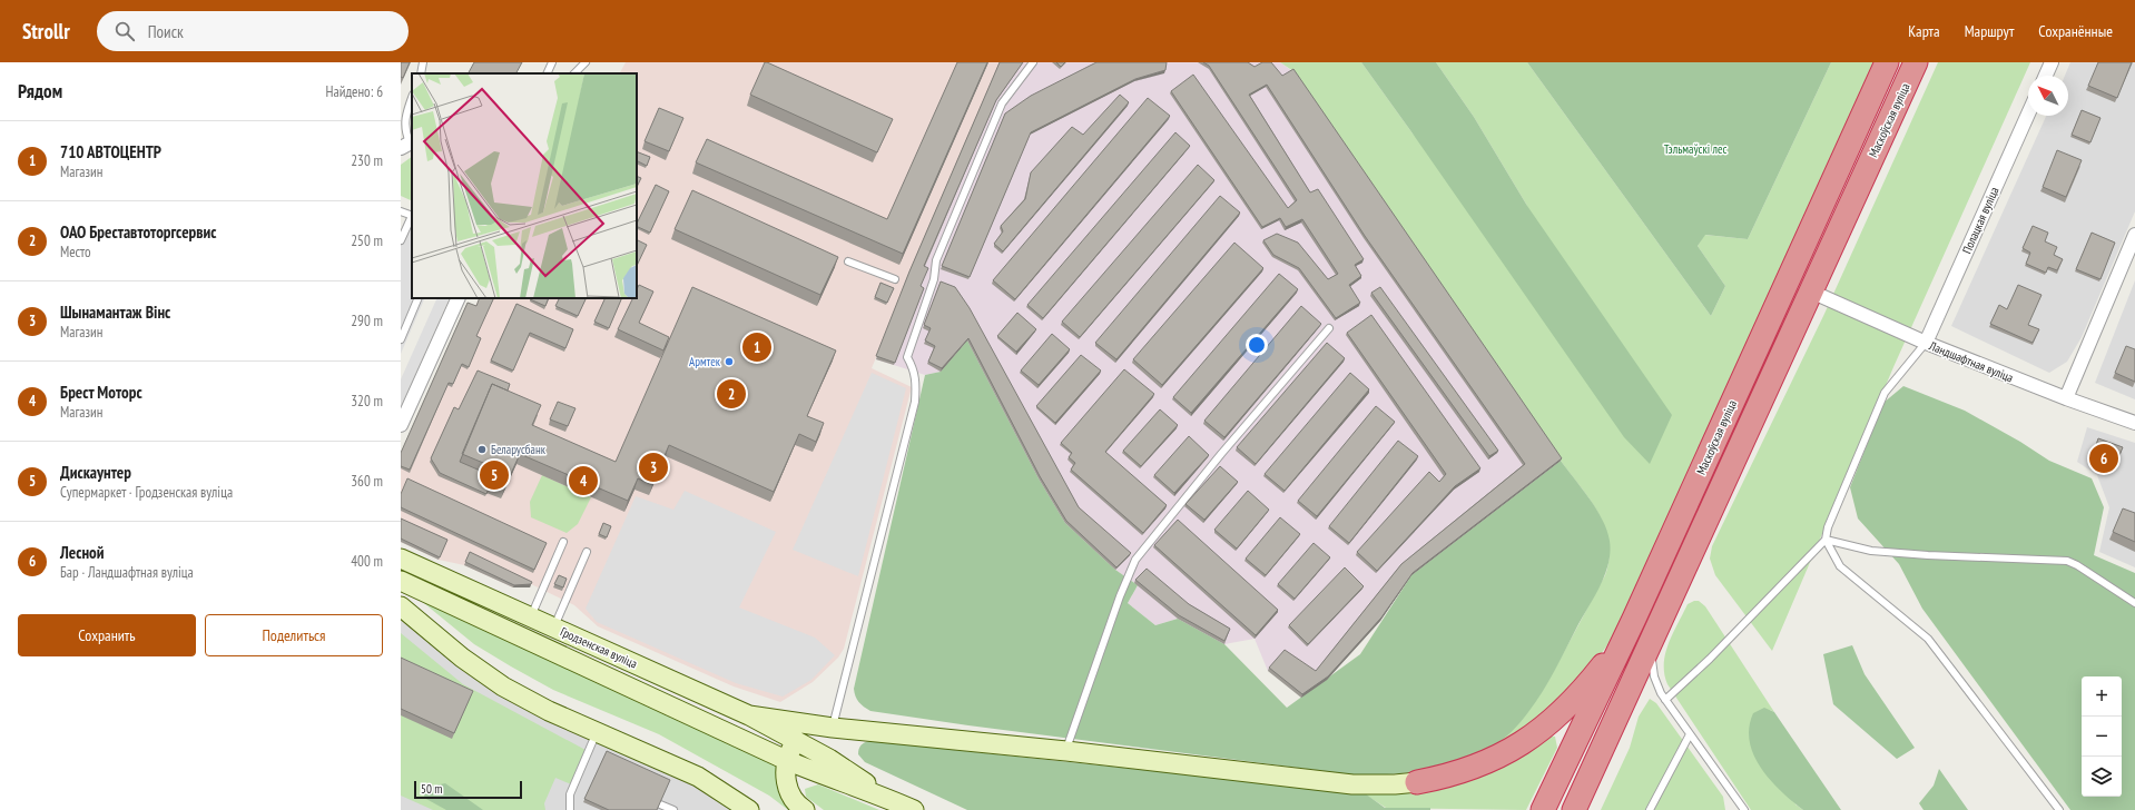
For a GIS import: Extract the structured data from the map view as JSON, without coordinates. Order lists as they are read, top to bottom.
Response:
{
  "streets": {
    "highway": ["Маскоўская вуліца"],
    "main road": ["Гродзенская вуліца"],
    "street": ["Полацкая вуліца", "Ландшафтная вуліца"]
  },
  "crossings": [
    ["Маскоўская вуліца", "Ландшафтная вуліца"],
    ["Полацкая вуліца", "Ландшафтная вуліца"]
  ],
  "parks": ["Тэльмаўскі лес"],
  "places": ["Армтек", "Беларусбанк"],
  "scale_bar": "50 m",
  "north": "top left",
  "page": {
    "header": "Strollr",
    "search": "Поиск",
    "nav": ["Карта", "Маршрут", "Сохранённые"],
    "heading": ["Рядом", "Найдено: 6"],
    "list": [
      {
        "mark": "1",
        "name": "710 АВТОЦЕНТР",
        "note": "Магазин",
        "value": "230 m"
      },
      {
        "mark": "2",
        "name": "ОАО Бреставтоторгсервис",
        "note": "Место",
        "value": "250 m"
      },
      {
        "mark": "3",
        "name": "Шынамантаж Вінс",
        "note": "Магазин",
        "value": "290 m"
      },
      {
        "mark": "4",
        "name": "Брест Моторс",
        "note": "Магазин",
        "value": "320 m"
      },
      {
        "mark": "5",
        "name": "Дискаунтер",
        "note": "Супермаркет · Гродзенская вуліца",
        "value": "360 m"
      },
      {
        "mark": "6",
        "name": "Лесной",
        "note": "Бар · Ландшафтная вуліца",
        "value": "400 m"
      }
    ],
    "pins": [
      "1",
      "2",
      "6",
      "3",
      "5",
      "4"
    ],
    "buttons": ["Сохранить", "Поделиться"],
    "map_buttons": ["+", "−"],
    "scale": "50 m"
  }
}
